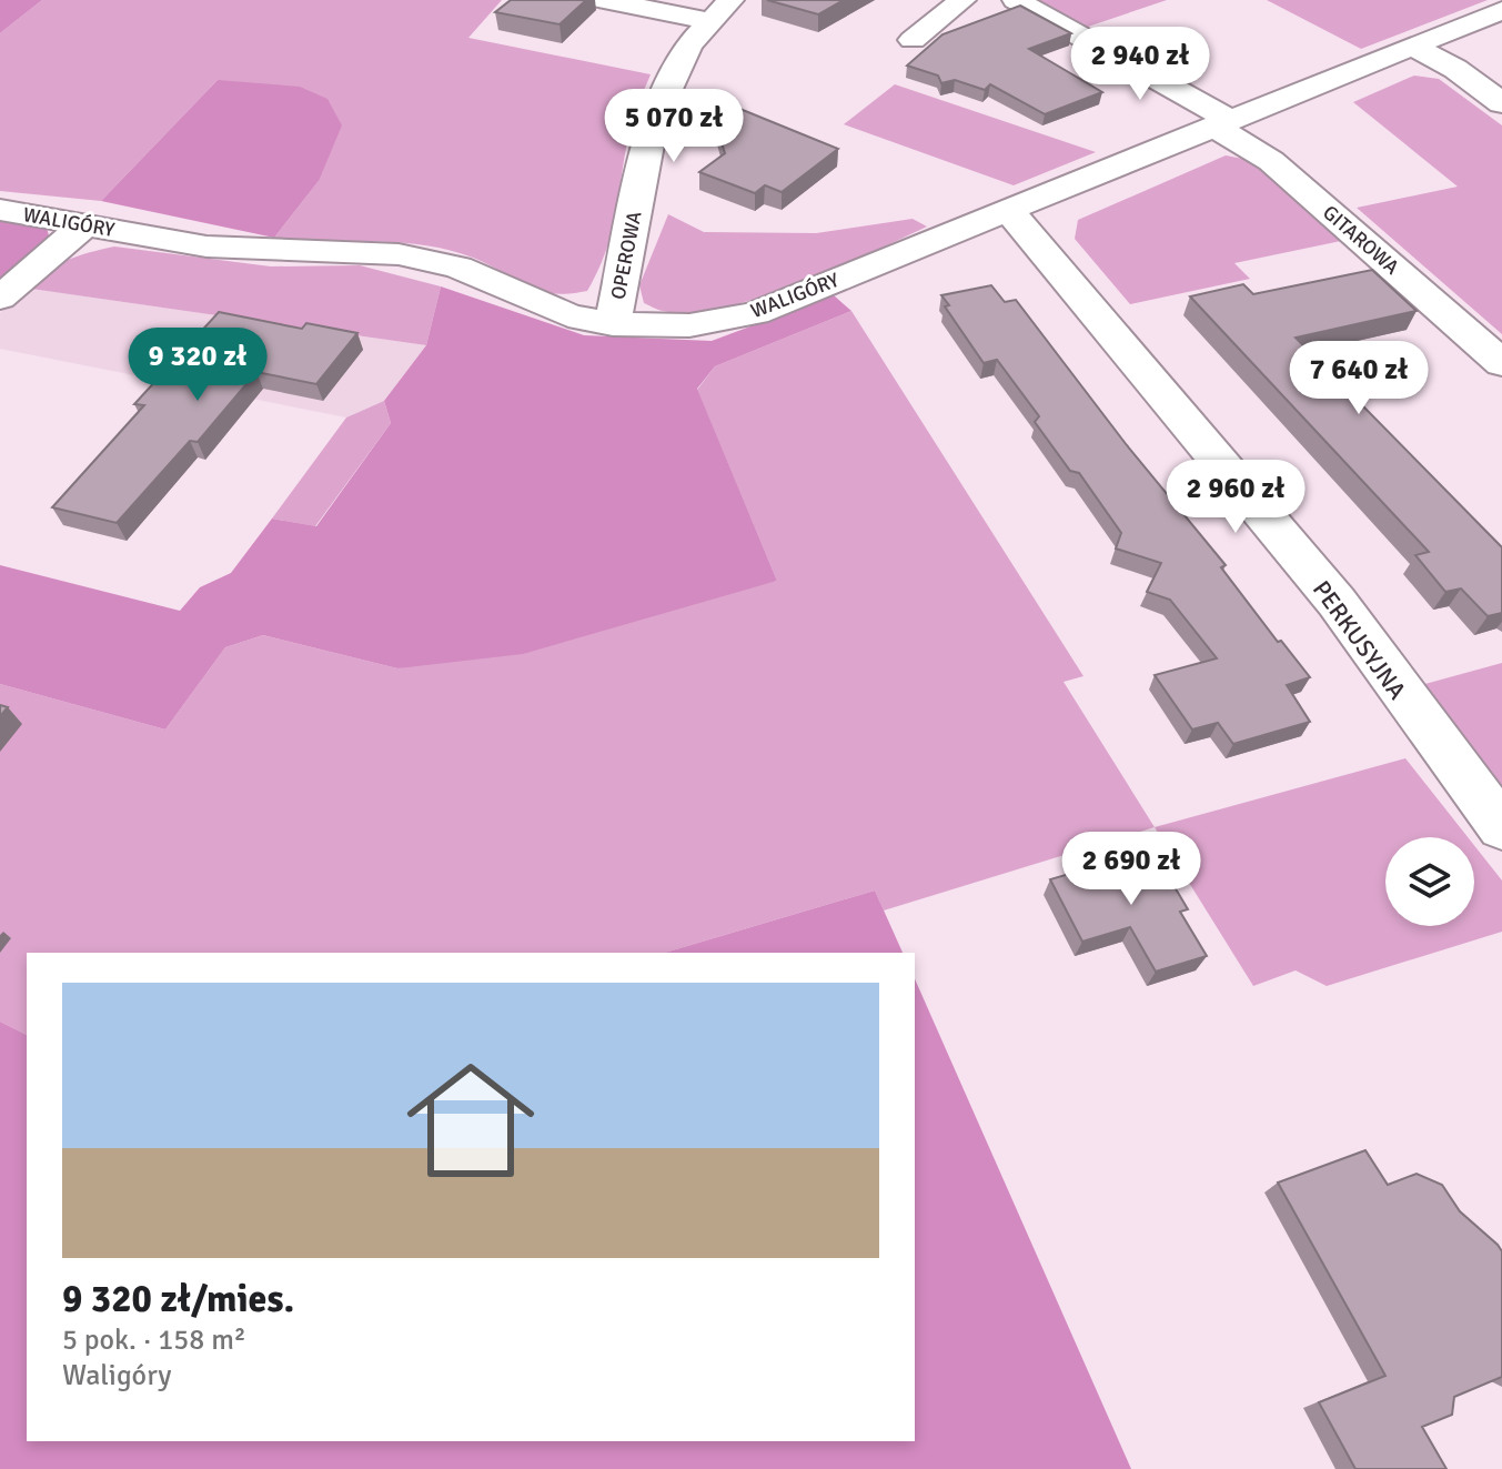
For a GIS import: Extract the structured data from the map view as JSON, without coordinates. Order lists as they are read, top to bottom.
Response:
{
  "streets": {
    "street": [
      "WALIGÓRY",
      "GITAROWA",
      "OPEROWA",
      "PERKUSYJNA"
    ]
  },
  "crossings": [
    ["WALIGÓRY", "GITAROWA"],
    ["WALIGÓRY", "OPEROWA"],
    ["WALIGÓRY", "PERKUSYJNA"]
  ],
  "page": {
    "price": [
      "2 940 zł",
      "5 070 zł",
      "9 320 zł",
      "7 640 zł",
      "2 960 zł",
      "2 690 zł"
    ],
    "list": [
      {
        "name": "9 320 zł/mies.",
        "note": "5 pok. · 158 m² · Waligóry"
      }
    ]
  }
}
